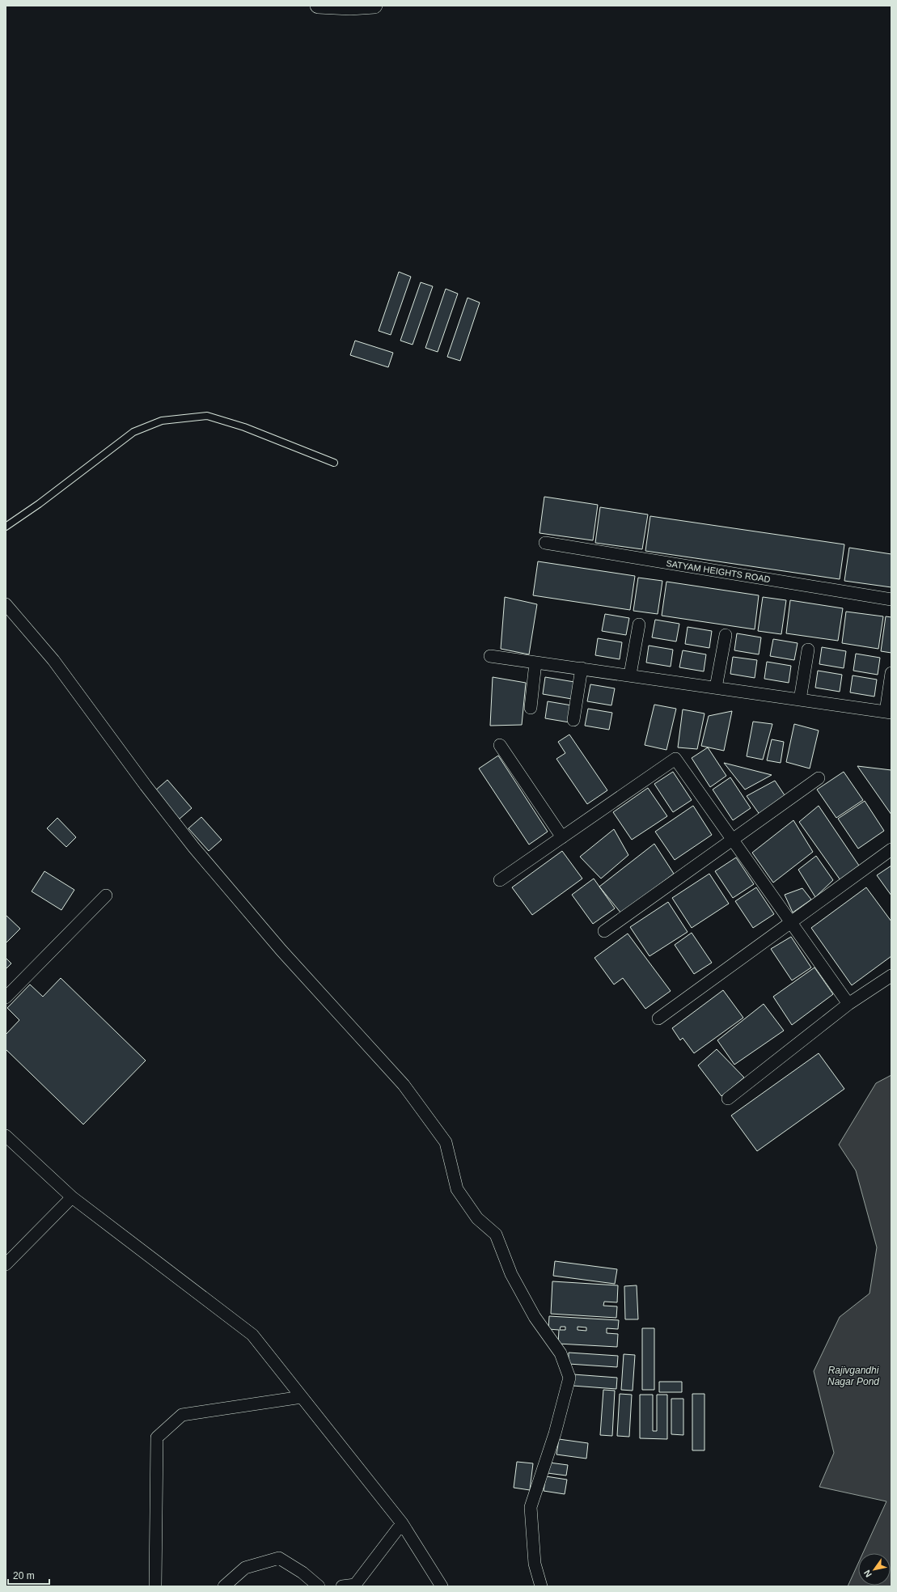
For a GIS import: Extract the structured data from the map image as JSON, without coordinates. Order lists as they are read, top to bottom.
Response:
{
  "streets": {
    "street": ["SATYAM HEIGHTS ROAD"]
  },
  "water": ["Rajivgandhi Nagar Pond"],
  "scale_bar": "20 m",
  "north": "bottom left"
}
